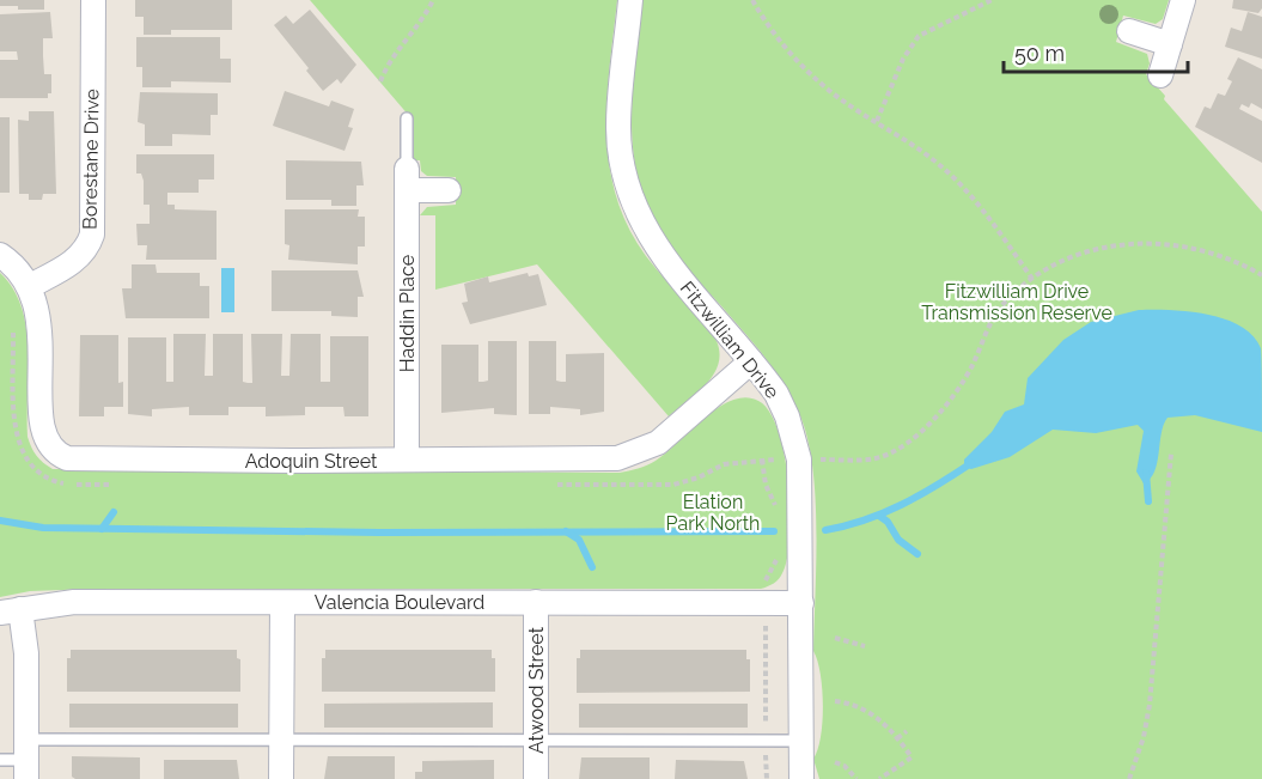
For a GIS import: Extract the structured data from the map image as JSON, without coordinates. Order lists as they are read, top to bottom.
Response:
{
  "streets": {
    "street": [
      "Borestane Drive",
      "Haddin Place",
      "Fitzwilliam Drive",
      "Adoquin Street",
      "Valencia Boulevard",
      "Atwood Street"
    ]
  },
  "crossings": [
    ["Borestane Drive", "Adoquin Street"],
    ["Haddin Place", "Adoquin Street"],
    ["Fitzwilliam Drive", "Adoquin Street"],
    ["Fitzwilliam Drive", "Valencia Boulevard"],
    ["Valencia Boulevard", "Atwood Street"]
  ],
  "parks": ["Fitzwilliam Drive Transmission Reserve", "Elation Park North"],
  "scale_bar": "50 m"
}
